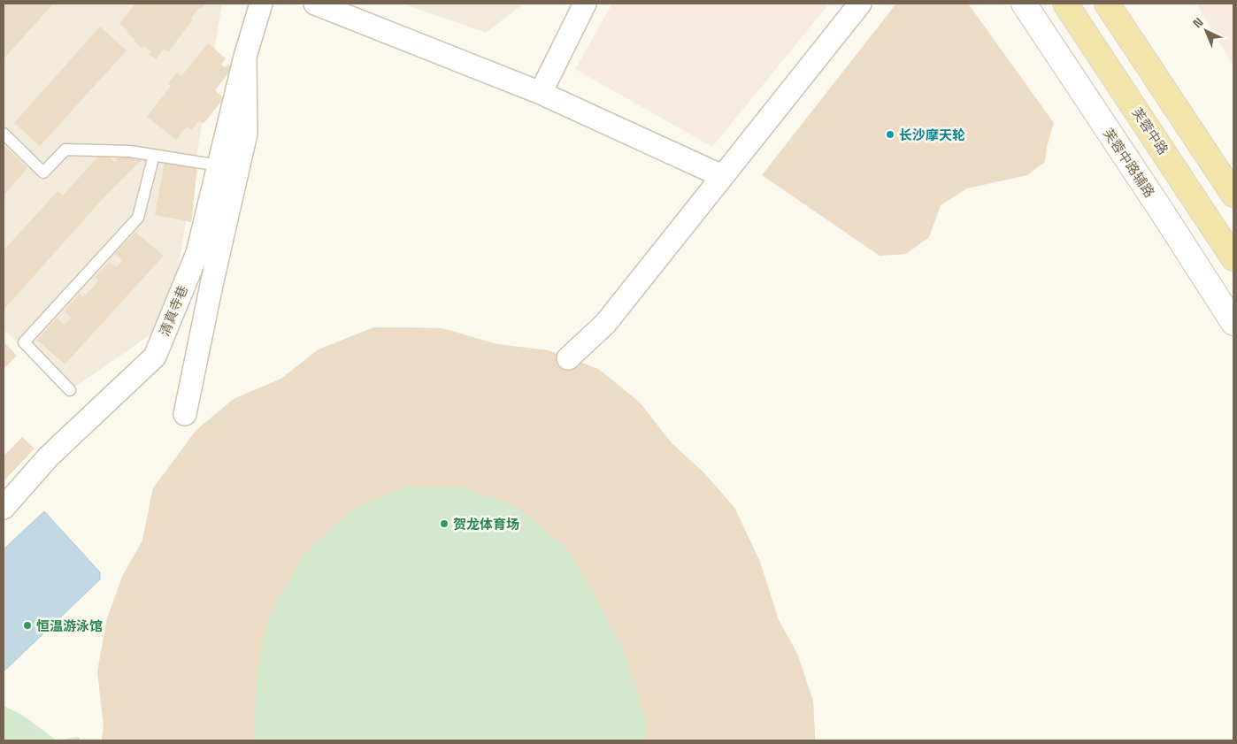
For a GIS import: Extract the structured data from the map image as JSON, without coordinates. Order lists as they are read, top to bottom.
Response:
{
  "streets": {
    "main road": ["芙蓉中路"],
    "street": ["芙蓉中路辅路", "清真寺巷"]
  },
  "places": ["长沙摩天轮", "贺龙体育场", "恒温游泳馆"],
  "north": "top left"
}
